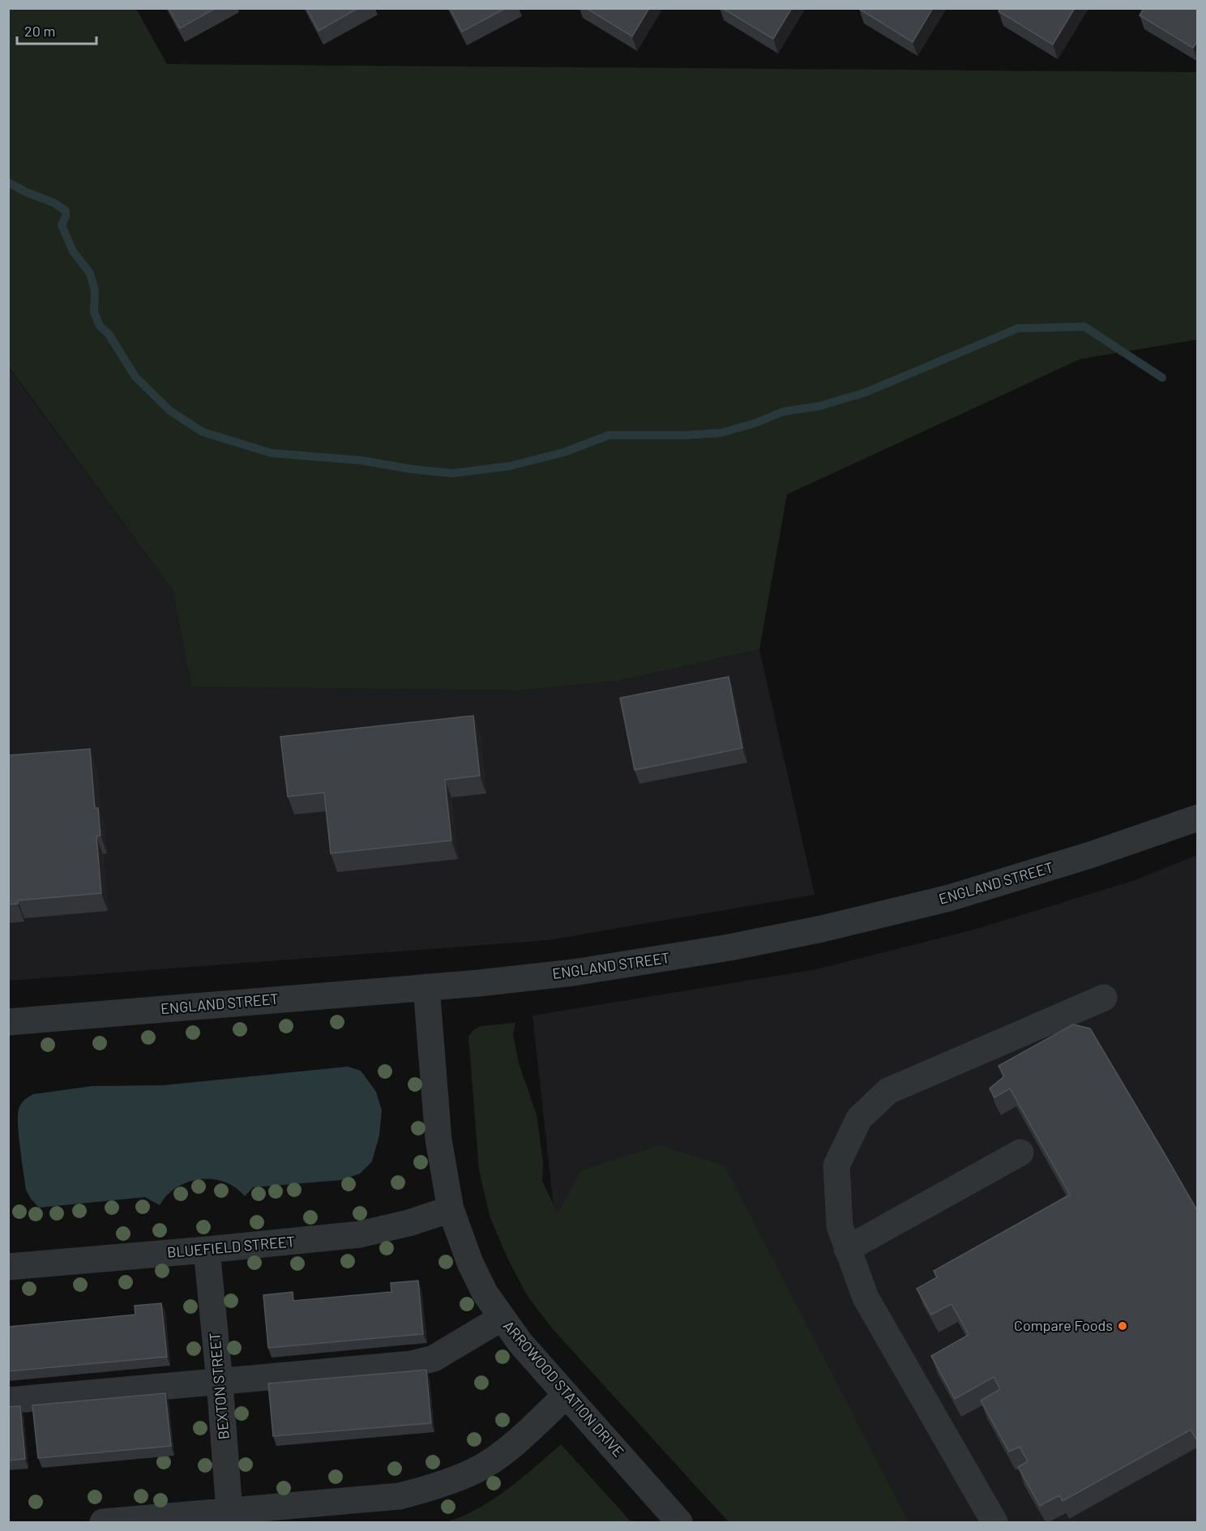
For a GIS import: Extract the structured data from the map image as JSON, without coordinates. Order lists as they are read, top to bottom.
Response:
{
  "streets": {
    "street": [
      "ENGLAND STREET",
      "BLUEFIELD STREET",
      "BEXTON STREET",
      "ARROWOOD STATION DRIVE"
    ]
  },
  "crossings": [
    ["ENGLAND STREET", "ARROWOOD STATION DRIVE"],
    ["BLUEFIELD STREET", "BEXTON STREET"],
    ["BLUEFIELD STREET", "ARROWOOD STATION DRIVE"]
  ],
  "places": ["Compare Foods"],
  "scale_bar": "20 m"
}
